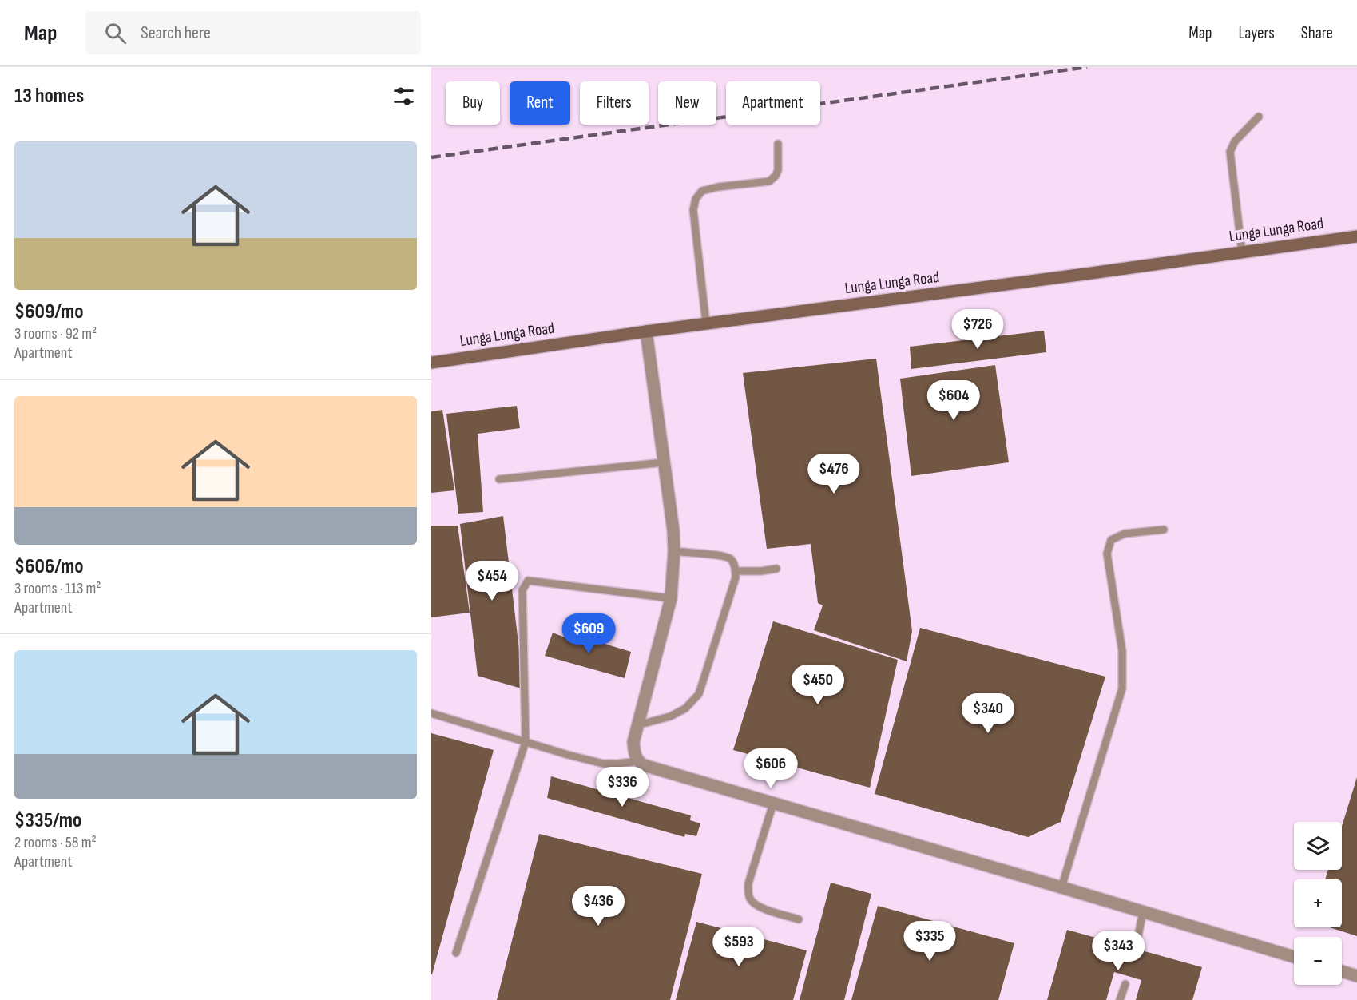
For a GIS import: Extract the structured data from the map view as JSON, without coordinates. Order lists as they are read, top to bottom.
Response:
{
  "streets": {
    "main road": ["Lunga Lunga Road"]
  },
  "page": {
    "header": "Map",
    "search": "Search here",
    "nav": ["Map", "Layers", "Share"],
    "heading": "13 homes",
    "chip": [
      "Buy",
      "Rent",
      "Filters",
      "New",
      "Apartment"
    ],
    "list": [
      {
        "name": "$609/mo",
        "note": "3 rooms · 92 m² · Apartment"
      },
      {
        "name": "$606/mo",
        "note": "3 rooms · 113 m² · Apartment"
      },
      {
        "name": "$335/mo",
        "note": "2 rooms · 58 m² · Apartment"
      }
    ],
    "price": [
      "$726",
      "$604",
      "$476",
      "$454",
      "$609",
      "$450",
      "$340",
      "$606",
      "$336",
      "$436",
      "$335",
      "$593",
      "$343"
    ],
    "map_buttons": ["+", "−"]
  }
}
